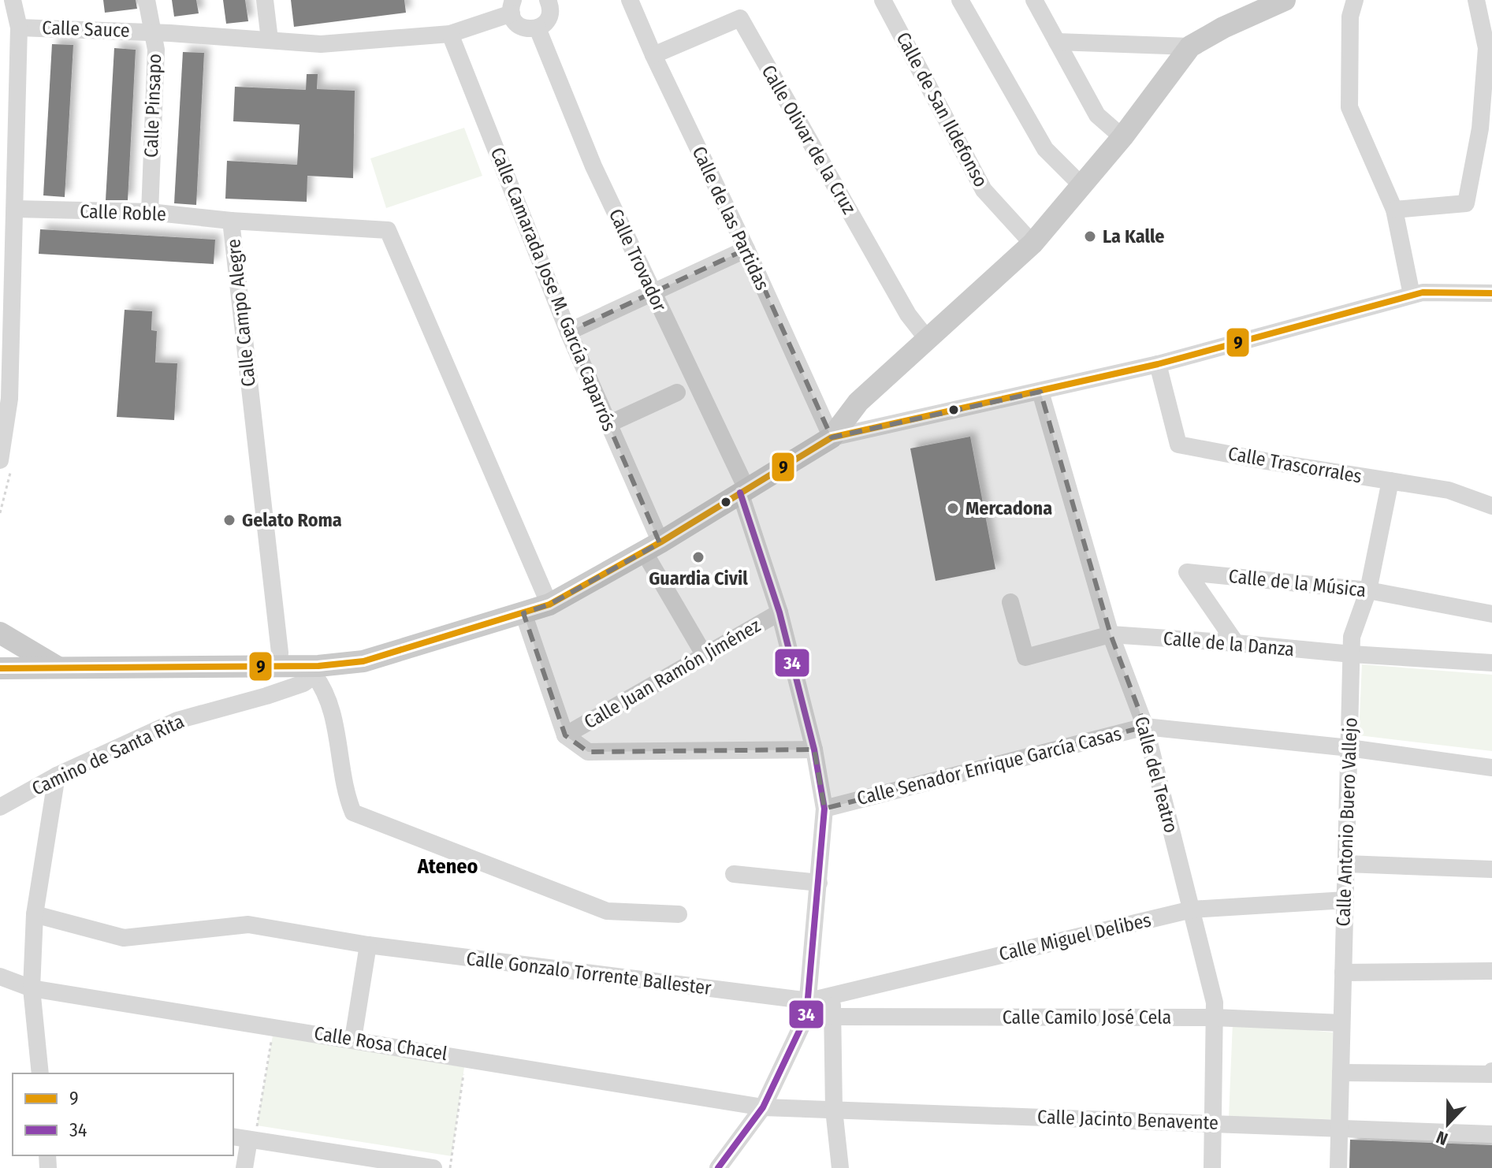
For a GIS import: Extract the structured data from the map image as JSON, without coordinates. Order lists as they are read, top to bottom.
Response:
{
  "streets": {
    "street": [
      "Calle Sauce",
      "Calle Pinsapo",
      "Calle de San Ildefonso",
      "Calle Olivar de la Cruz",
      "Calle Roble",
      "Calle de las Partidas",
      "Calle Trovador",
      "Calle Camarada Jose M. García Caparrós",
      "Calle Campo Alegre",
      "Calle Trascorrales",
      "Calle de la Música",
      "Calle de la Danza",
      "Calle Juan Ramón Jiménez",
      "Camino de Santa Rita",
      "Calle Senador Enrique García Casas",
      "Calle del Teatro",
      "Calle Antonio Buero Vallejo",
      "Calle Miguel Delibes",
      "Calle Gonzalo Torrente Ballester",
      "Calle Camilo José Cela",
      "Calle Rosa Chacel",
      "Calle Jacinto Benavente"
    ]
  },
  "crossings": [
    ["Calle Sauce", "Calle Pinsapo"],
    ["Calle Sauce", "Calle Camarada Jose M. García Caparrós"],
    ["Calle Pinsapo", "Calle Roble"],
    ["Calle Olivar de la Cruz", "Calle de las Partidas"],
    ["Calle Roble", "Calle Campo Alegre"],
    ["Calle Trovador", "Calle Juan Ramón Jiménez"],
    ["Calle Trovador", "Calle Senador Enrique García Casas"],
    ["Calle Trovador", "Calle Miguel Delibes"],
    ["Calle Trovador", "Calle Gonzalo Torrente Ballester"],
    ["Calle Trovador", "Calle Rosa Chacel"],
    ["Calle Trovador", "Calle Jacinto Benavente"],
    ["Calle Camarada Jose M. García Caparrós", "Calle Juan Ramón Jiménez"],
    ["Calle Campo Alegre", "Camino de Santa Rita"],
    ["Calle Trascorrales", "Calle Antonio Buero Vallejo"],
    ["Calle de la Música", "Calle de la Danza"],
    ["Calle de la Música", "Calle Antonio Buero Vallejo"],
    ["Calle de la Danza", "Calle del Teatro"],
    ["Calle de la Danza", "Calle Antonio Buero Vallejo"],
    ["Calle Senador Enrique García Casas", "Calle del Teatro"],
    ["Calle Senador Enrique García Casas", "Calle Antonio Buero Vallejo"],
    ["Calle del Teatro", "Calle Miguel Delibes"],
    ["Calle del Teatro", "Calle Camilo José Cela"],
    ["Calle del Teatro", "Calle Jacinto Benavente"],
    ["Calle Antonio Buero Vallejo", "Calle Miguel Delibes"],
    ["Calle Antonio Buero Vallejo", "Calle Camilo José Cela"],
    ["Calle Antonio Buero Vallejo", "Calle Jacinto Benavente"],
    ["Calle Miguel Delibes", "Calle Gonzalo Torrente Ballester"],
    ["Calle Rosa Chacel", "Calle Jacinto Benavente"]
  ],
  "districts": ["Ateneo"],
  "places": [
    "La Kalle",
    "Mercadona",
    "Gelato Roma",
    "Guardia Civil"
  ],
  "lines": ["transit line 9", "transit line 34"],
  "legend": ["9", "34"],
  "north": "bottom"
}
